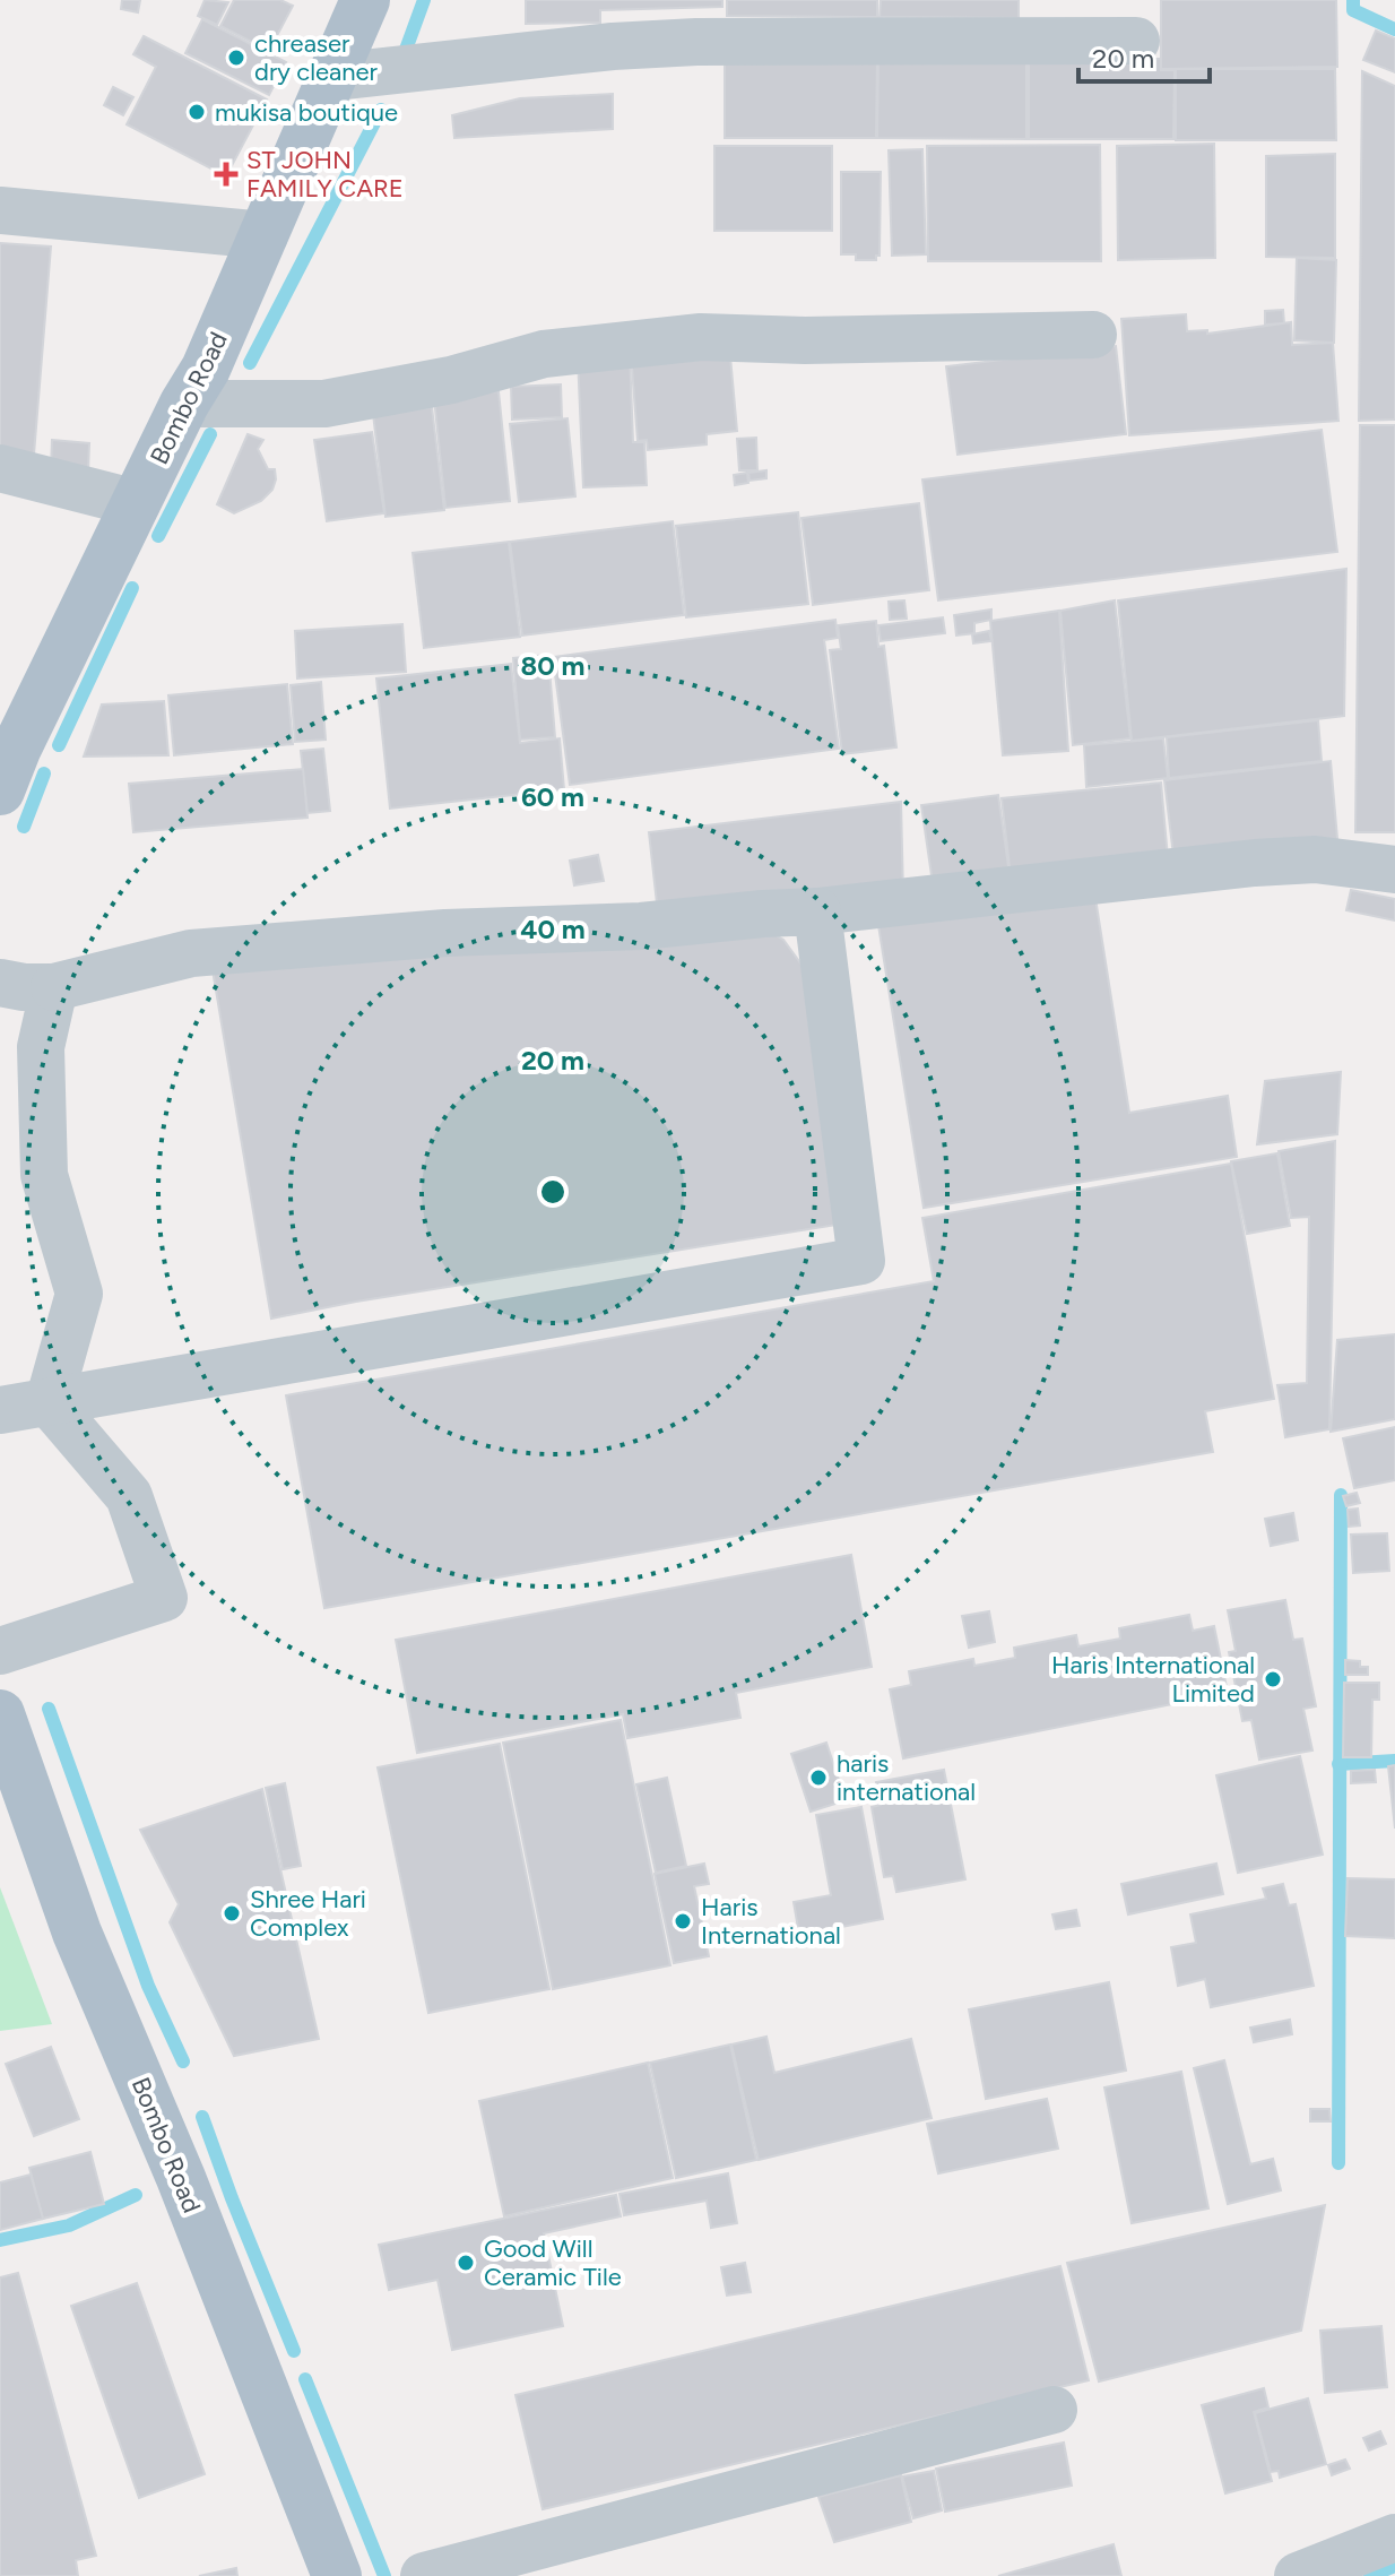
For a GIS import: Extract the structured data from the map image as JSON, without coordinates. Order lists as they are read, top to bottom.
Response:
{
  "streets": {
    "main road": ["Bombo Road"]
  },
  "places": {
    "other": [
      "chreaser dry cleaner",
      "mukisa boutique",
      "Haris International Limited",
      "haris international",
      "Shree Hari Complex",
      "Haris International",
      "Good Will Ceramic Tile"
    ],
    "health": ["ST JOHN FAMILY CARE"]
  },
  "scale_bar": "20 m",
  "rings": [
    "80 m",
    "60 m",
    "40 m",
    "20 m"
  ]
}
